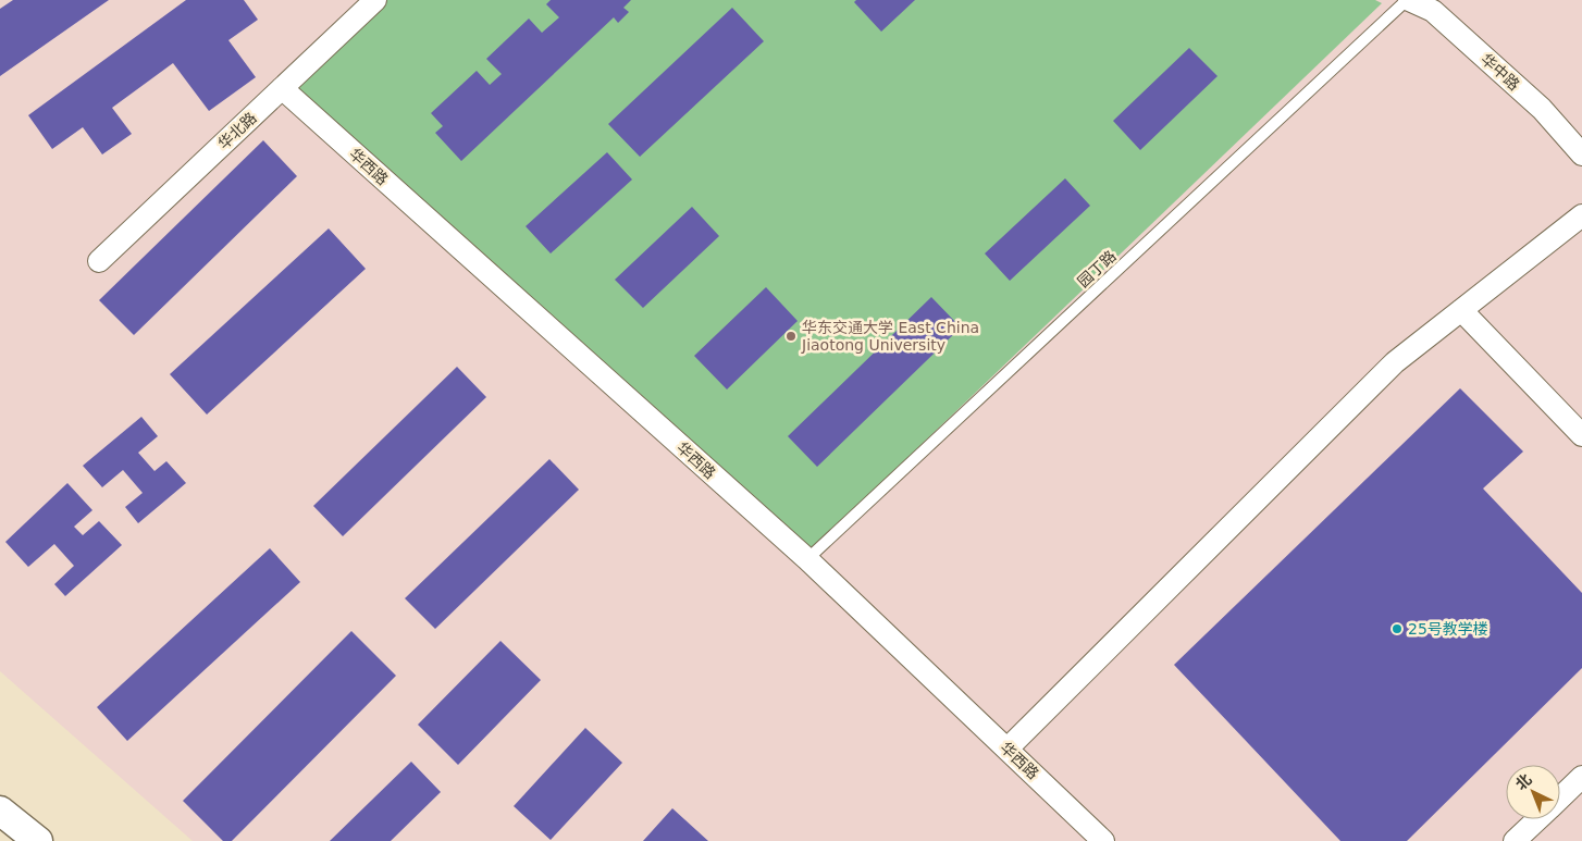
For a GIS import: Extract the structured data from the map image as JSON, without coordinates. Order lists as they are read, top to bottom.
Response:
{
  "streets": {
    "street": ["华中路", "华北路", "华西路"],
    "lane": ["园丁路"]
  },
  "crossings": [
    ["华中路", "园丁路"],
    ["华北路", "华西路"],
    ["华西路", "园丁路"]
  ],
  "places": ["华东交通大学 East China Jiaotong University", "25号教学楼"],
  "north": "top left"
}
